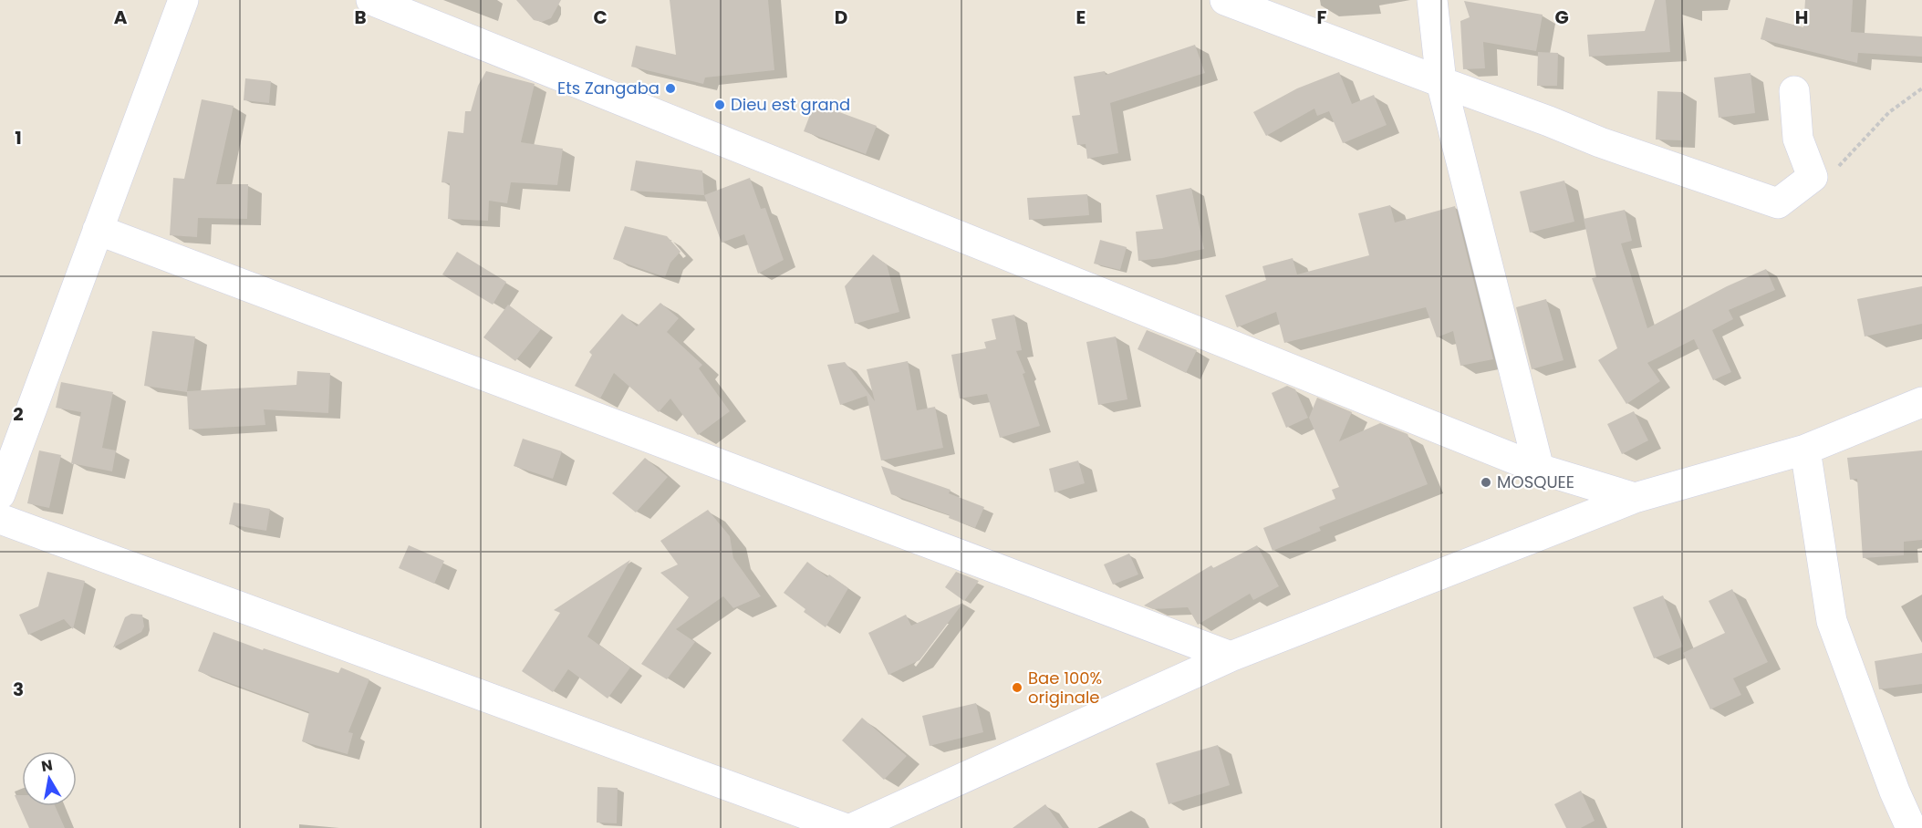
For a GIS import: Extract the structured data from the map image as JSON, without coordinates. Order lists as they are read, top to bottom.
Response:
{
  "places": [
    "Ets Zangaba",
    "Dieu est grand",
    "MOSQUEE",
    "Bae 100% originale"
  ],
  "north": "top",
  "grid": {
    "columns": [
      "A",
      "B",
      "C",
      "D",
      "E",
      "F",
      "G",
      "H"
    ],
    "rows": ["1", "2", "3"]
  }
}
